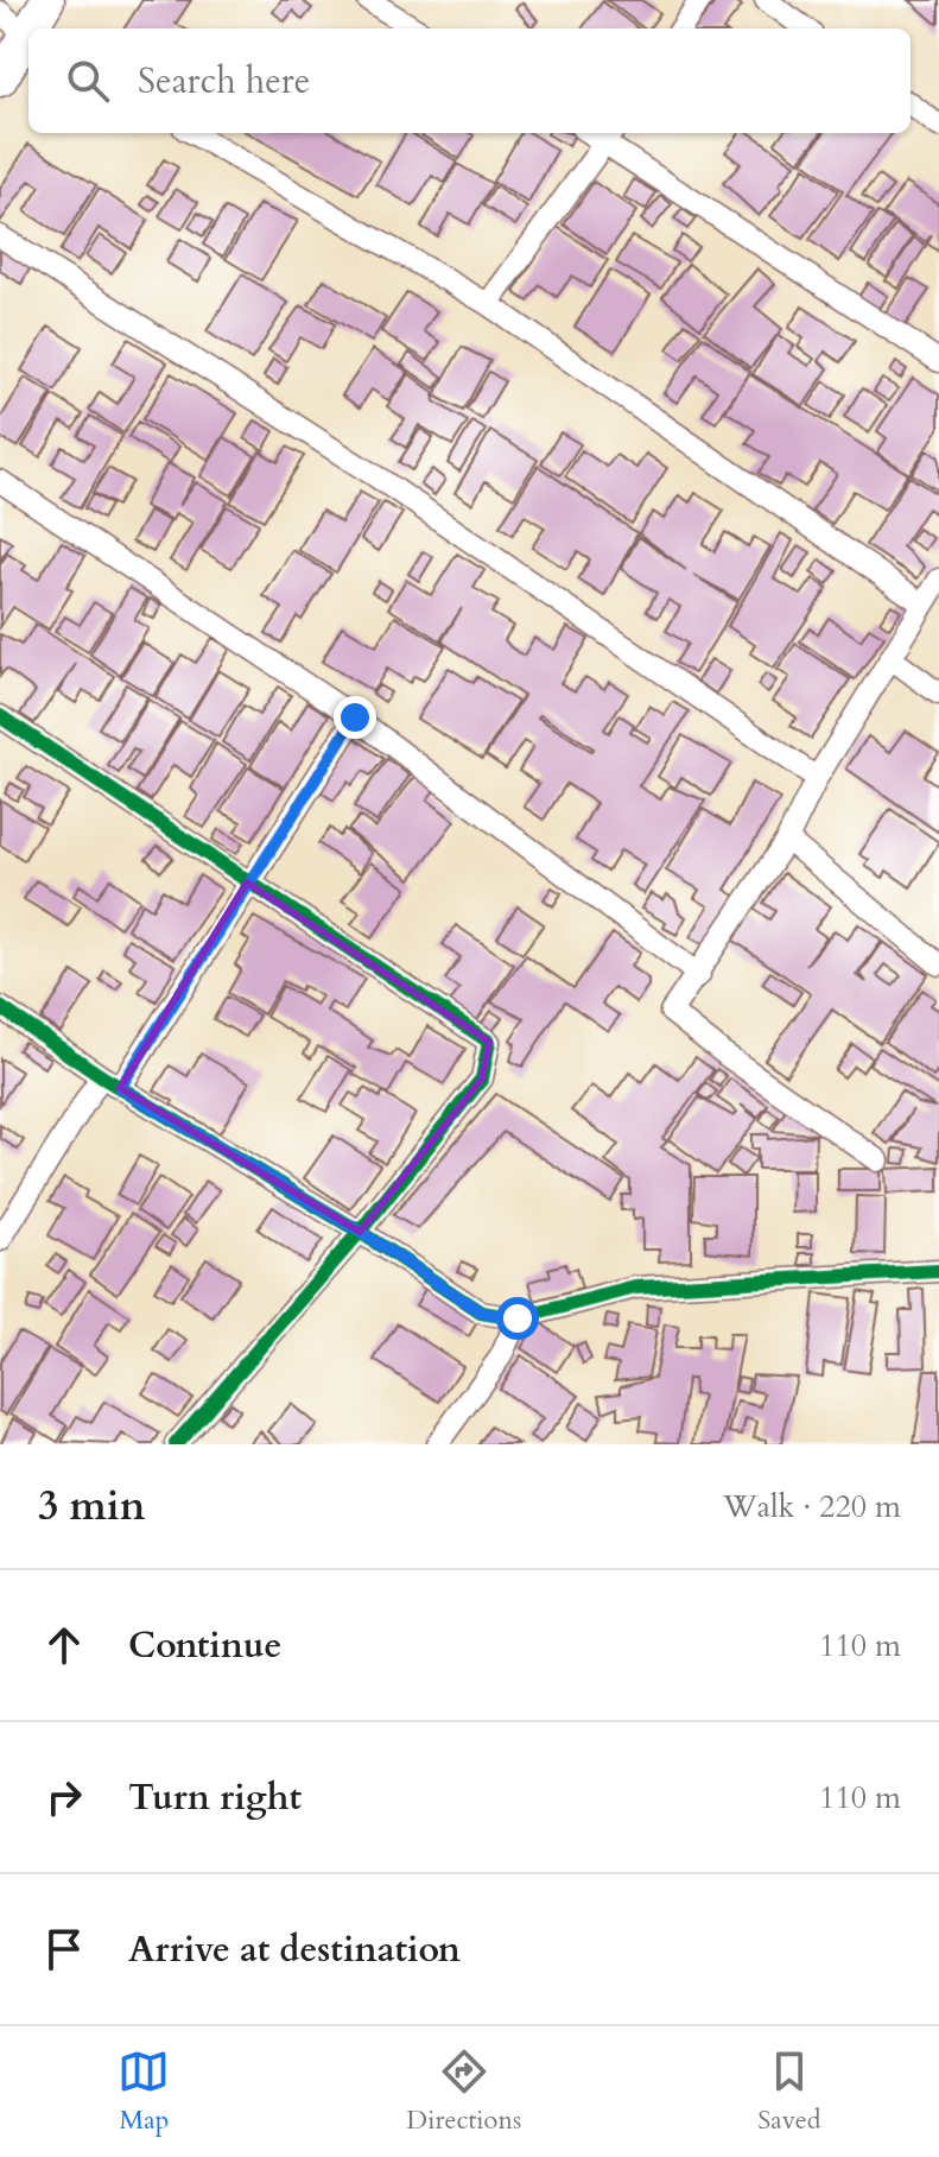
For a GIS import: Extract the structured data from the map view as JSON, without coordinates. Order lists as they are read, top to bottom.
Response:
{
  "page": {
    "search": "Search here",
    "heading": ["3 min", "Walk · 220 m"],
    "list": [
      ["Continue", "110 m"],
      ["Turn right", "110 m"],
      "Arrive at destination"
    ],
    "nav": ["Map", "Directions", "Saved"]
  }
}
